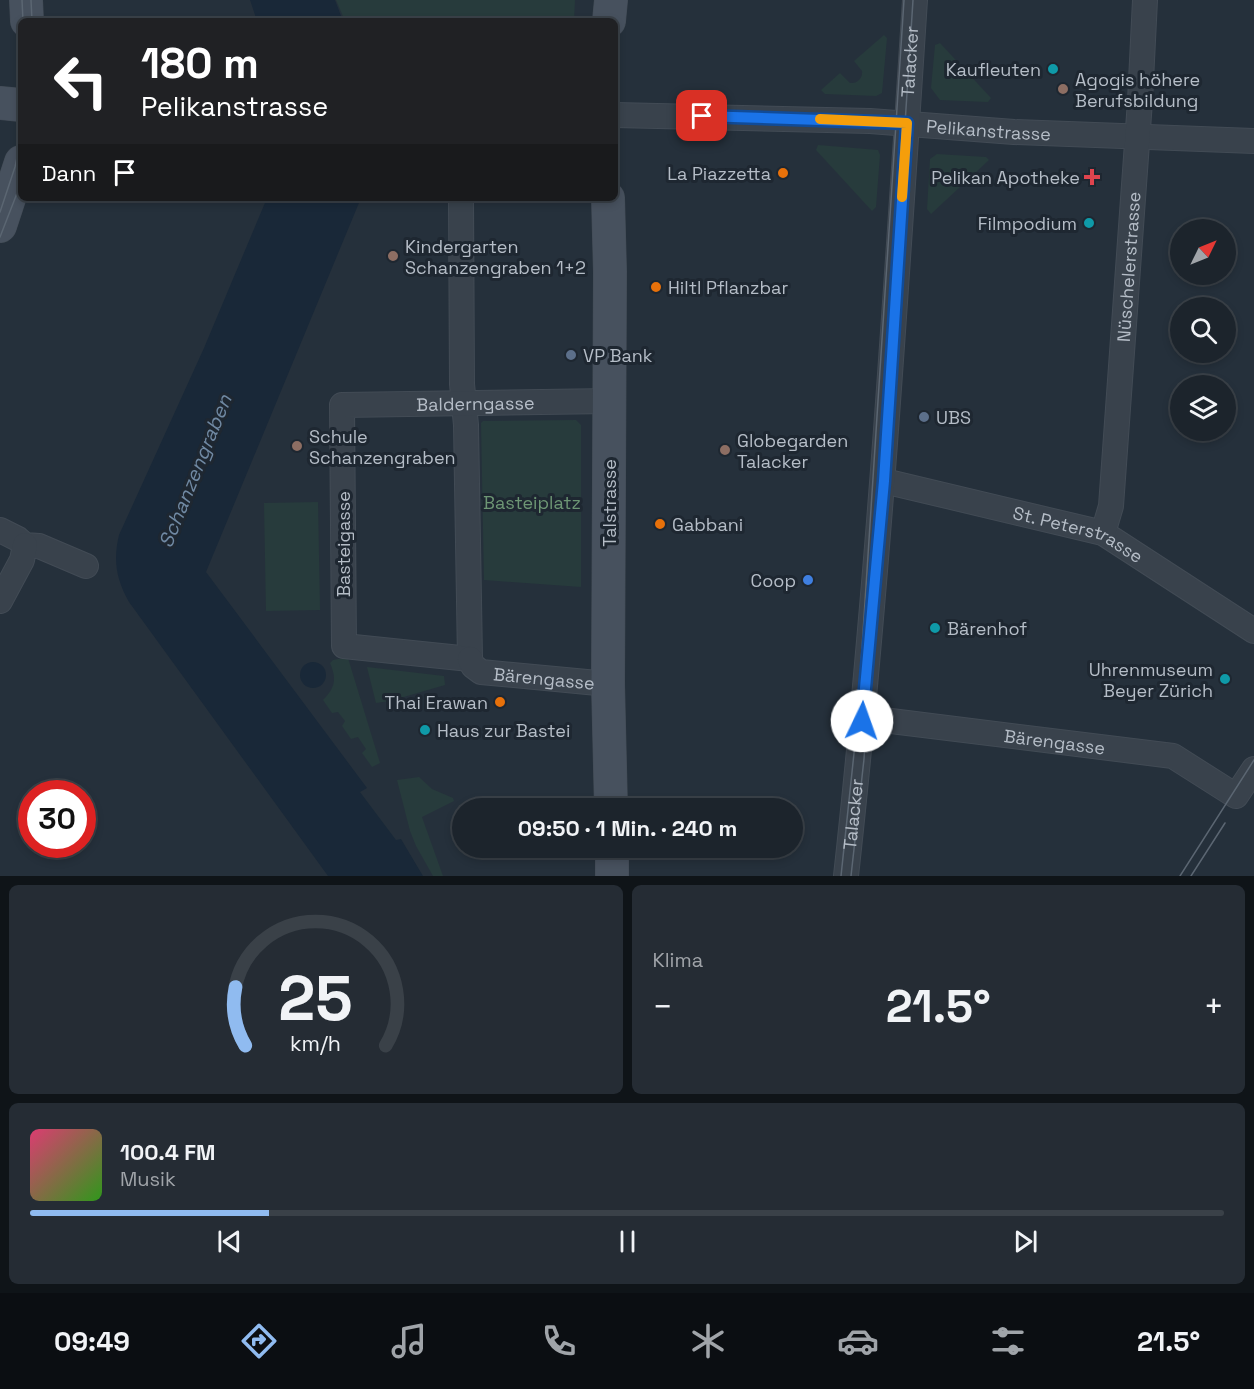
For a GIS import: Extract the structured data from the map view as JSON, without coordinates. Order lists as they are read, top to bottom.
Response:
{
  "streets": {
    "street": [
      "Talacker",
      "Pelikanstrasse",
      "Nüschelerstrasse",
      "Balderngasse",
      "Talstrasse",
      "St. Peterstrasse",
      "Basteigasse",
      "Bärengasse"
    ]
  },
  "crossings": [
    ["Talacker", "Pelikanstrasse"],
    ["Talacker", "St. Peterstrasse"],
    ["Talacker", "Bärengasse"],
    ["Pelikanstrasse", "Nüschelerstrasse"],
    ["Nüschelerstrasse", "St. Peterstrasse"],
    ["Balderngasse", "Talstrasse"],
    ["Balderngasse", "Basteigasse"],
    ["Talstrasse", "Bärengasse"],
    ["Basteigasse", "Bärengasse"]
  ],
  "water": ["Schanzengraben"],
  "parks": ["Basteiplatz"],
  "places": {
    "other": [
      "Kaufleuten",
      "Agogis höhere Berufsbildung",
      "La Piazzetta",
      "Filmpodium",
      "Kindergarten Schanzengraben 1+2",
      "Hiltl Pflanzbar",
      "VP Bank",
      "UBS",
      "Schule Schanzengraben",
      "Globegarden Talacker",
      "Gabbani",
      "Coop",
      "Bärenhof",
      "Uhrenmuseum Beyer Zürich",
      "Thai Erawan",
      "Haus zur Bastei"
    ],
    "health": ["Pelikan Apotheke"]
  },
  "north": "top right",
  "page": {
    "turn": ["180 m", "Pelikanstrasse"],
    "then": "Dann",
    "limit": "30",
    "trip": "09:50 · 1 Min. · 240 m",
    "tile": "Klima",
    "heat": ["−", "21.5°", "+"],
    "song": ["100.4 FM", "Musik"],
    "tabs": ["09:49", "21.5°"],
    "gauge": ["25", "km/h"]
  }
}
